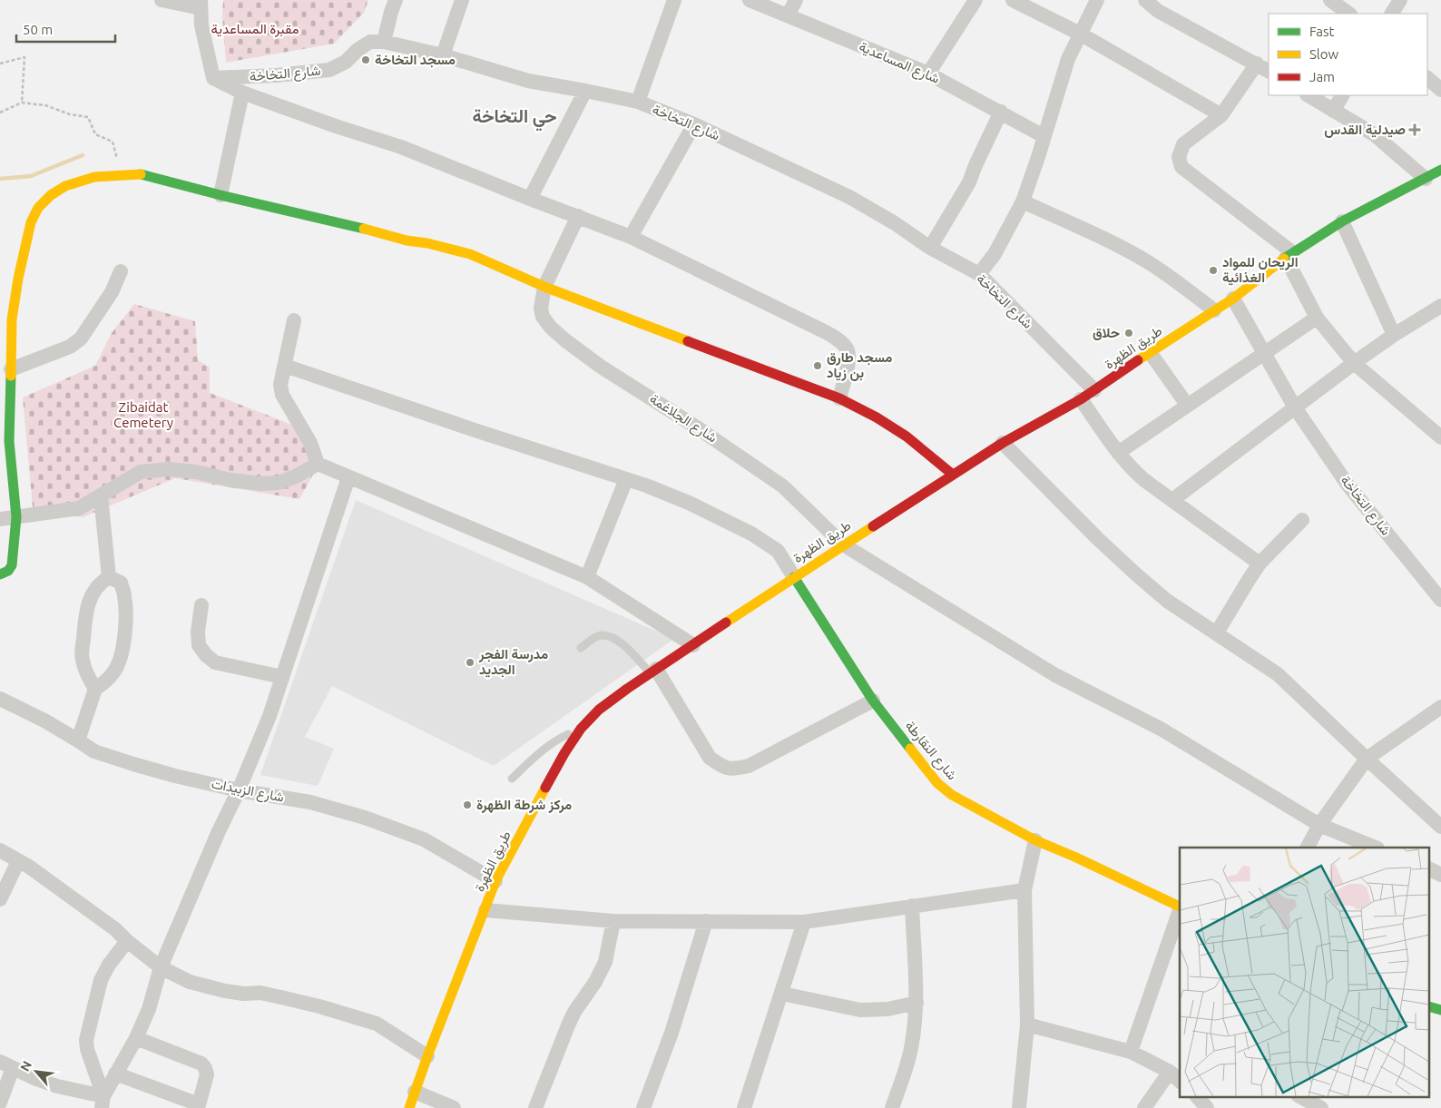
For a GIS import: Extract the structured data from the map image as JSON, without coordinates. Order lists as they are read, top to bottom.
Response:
{
  "streets": {
    "main road": ["طريق الظهرة", "شارع النقارطة"],
    "street": [
      "شارع المساعدية",
      "شارع التخاخة",
      "شارع الجلاغمة",
      "شارع الزبيدات"
    ]
  },
  "crossings": [
    ["شارع التخاخة", "طريق الظهرة"],
    ["طريق الظهرة", "شارع الجلاغمة"],
    ["طريق الظهرة", "شارع النقارطة"],
    ["طريق الظهرة", "شارع الزبيدات"]
  ],
  "districts": ["حي التخاخة"],
  "parks": ["مقبرة المساعدية", "Zibaidat Cemetery"],
  "places": {
    "other": [
      "مسجد التخاخة",
      "الريحان للمواد الغذائية",
      "حلاق",
      "مسجد طارق بن زياد",
      "مدرسة الفجر الجديد",
      "مركز شرطة الظهرة"
    ],
    "health": ["صيدلية القدس"]
  },
  "legend": ["Fast", "Slow", "Jam"],
  "scale_bar": "50 m",
  "north": "top left"
}
